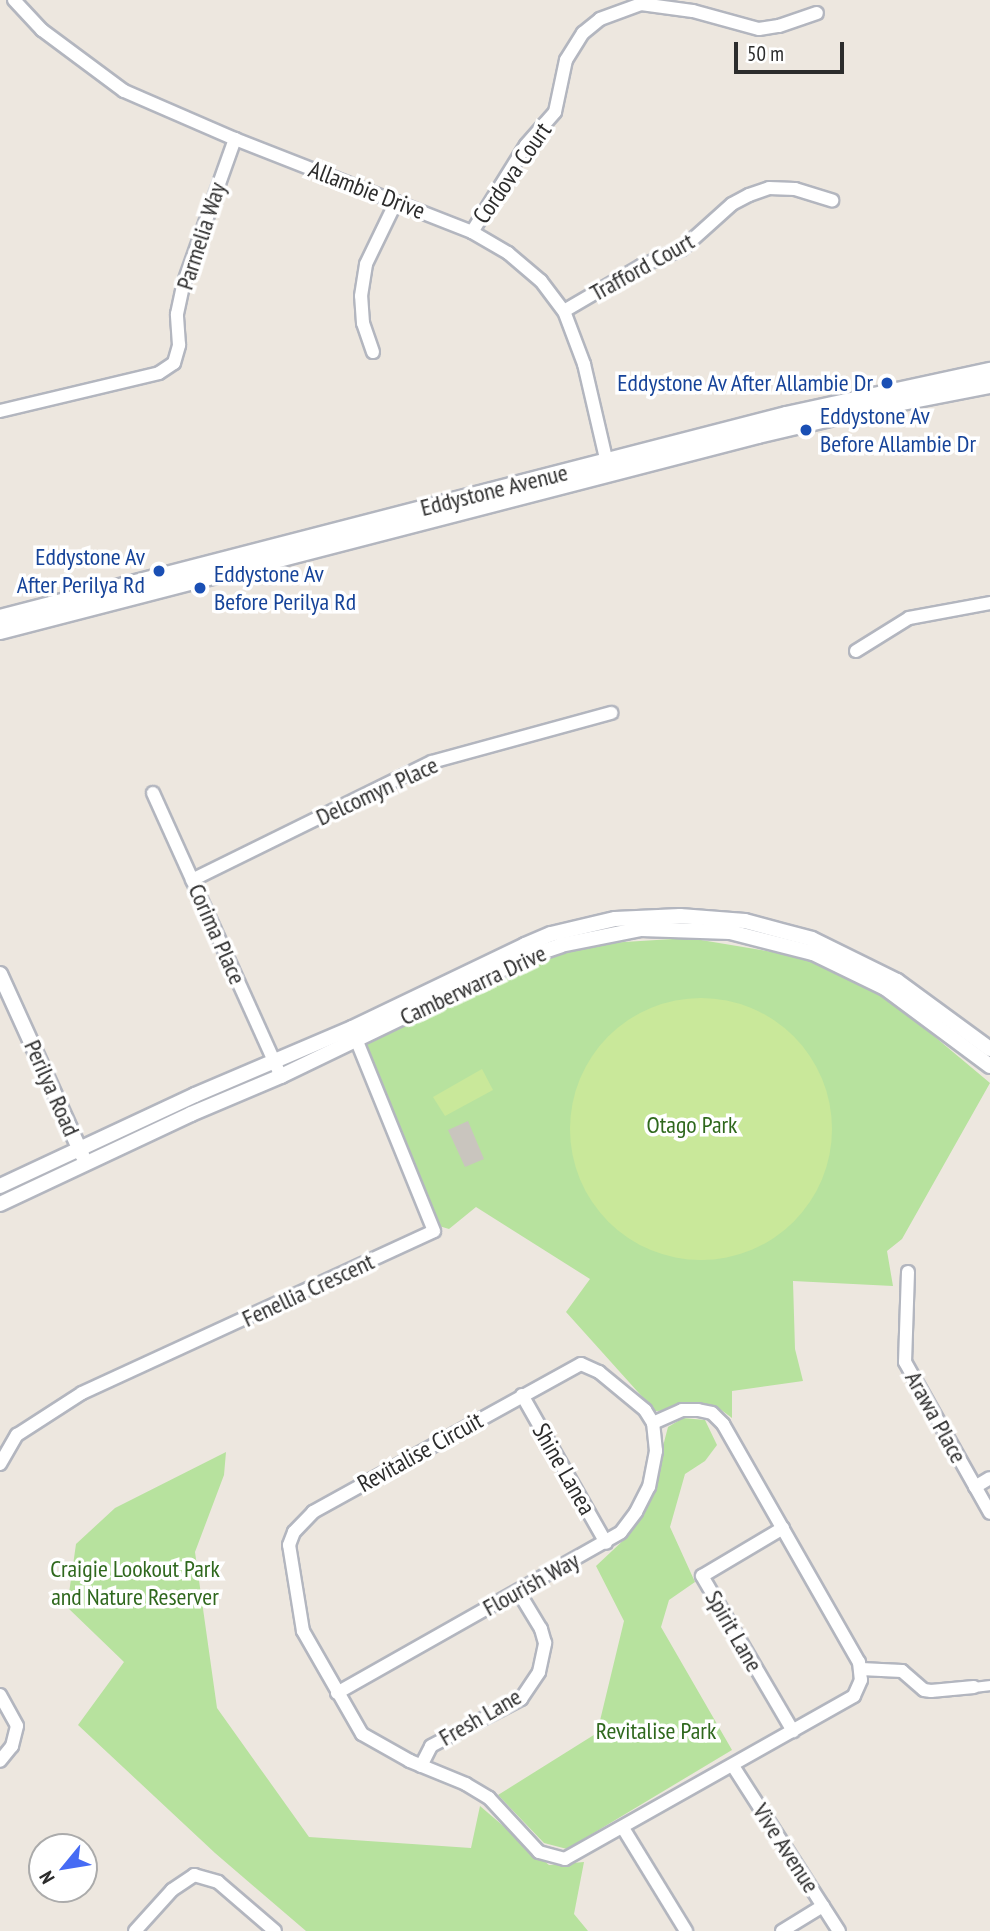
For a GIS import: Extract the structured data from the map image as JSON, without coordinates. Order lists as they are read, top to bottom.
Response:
{
  "streets": {
    "main road": ["Eddystone Avenue"],
    "street": [
      "Cordova Court",
      "Allambie Drive",
      "Parmelia Way",
      "Trafford Court",
      "Delcomyn Place",
      "Corima Place",
      "Camberwarra Drive",
      "Perilya Road",
      "Fenellia Crescent",
      "Arawa Place",
      "Revitalise Circuit",
      "Shine Lanea",
      "Flourish Way",
      "Spirit Lane",
      "Fresh Lane",
      "Vive Avenue"
    ]
  },
  "crossings": [
    ["Cordova Court", "Allambie Drive"],
    ["Allambie Drive", "Parmelia Way"],
    ["Allambie Drive", "Trafford Court"],
    ["Allambie Drive", "Eddystone Avenue"],
    ["Delcomyn Place", "Corima Place"],
    ["Corima Place", "Camberwarra Drive"],
    ["Camberwarra Drive", "Perilya Road"],
    ["Camberwarra Drive", "Fenellia Crescent"],
    ["Revitalise Circuit", "Shine Lanea"],
    ["Revitalise Circuit", "Flourish Way"],
    ["Revitalise Circuit", "Spirit Lane"],
    ["Revitalise Circuit", "Fresh Lane"],
    ["Revitalise Circuit", "Vive Avenue"],
    ["Shine Lanea", "Flourish Way"],
    ["Flourish Way", "Fresh Lane"]
  ],
  "parks": ["Otago Park", "Craigie Lookout Park and Nature Reserver", "Revitalise Park"],
  "places": [
    "Eddystone Av After Allambie Dr",
    "Eddystone Av Before Allambie Dr",
    "Eddystone Av After Perilya Rd",
    "Eddystone Av Before Perilya Rd"
  ],
  "scale_bar": "50 m",
  "north": "bottom left"
}
